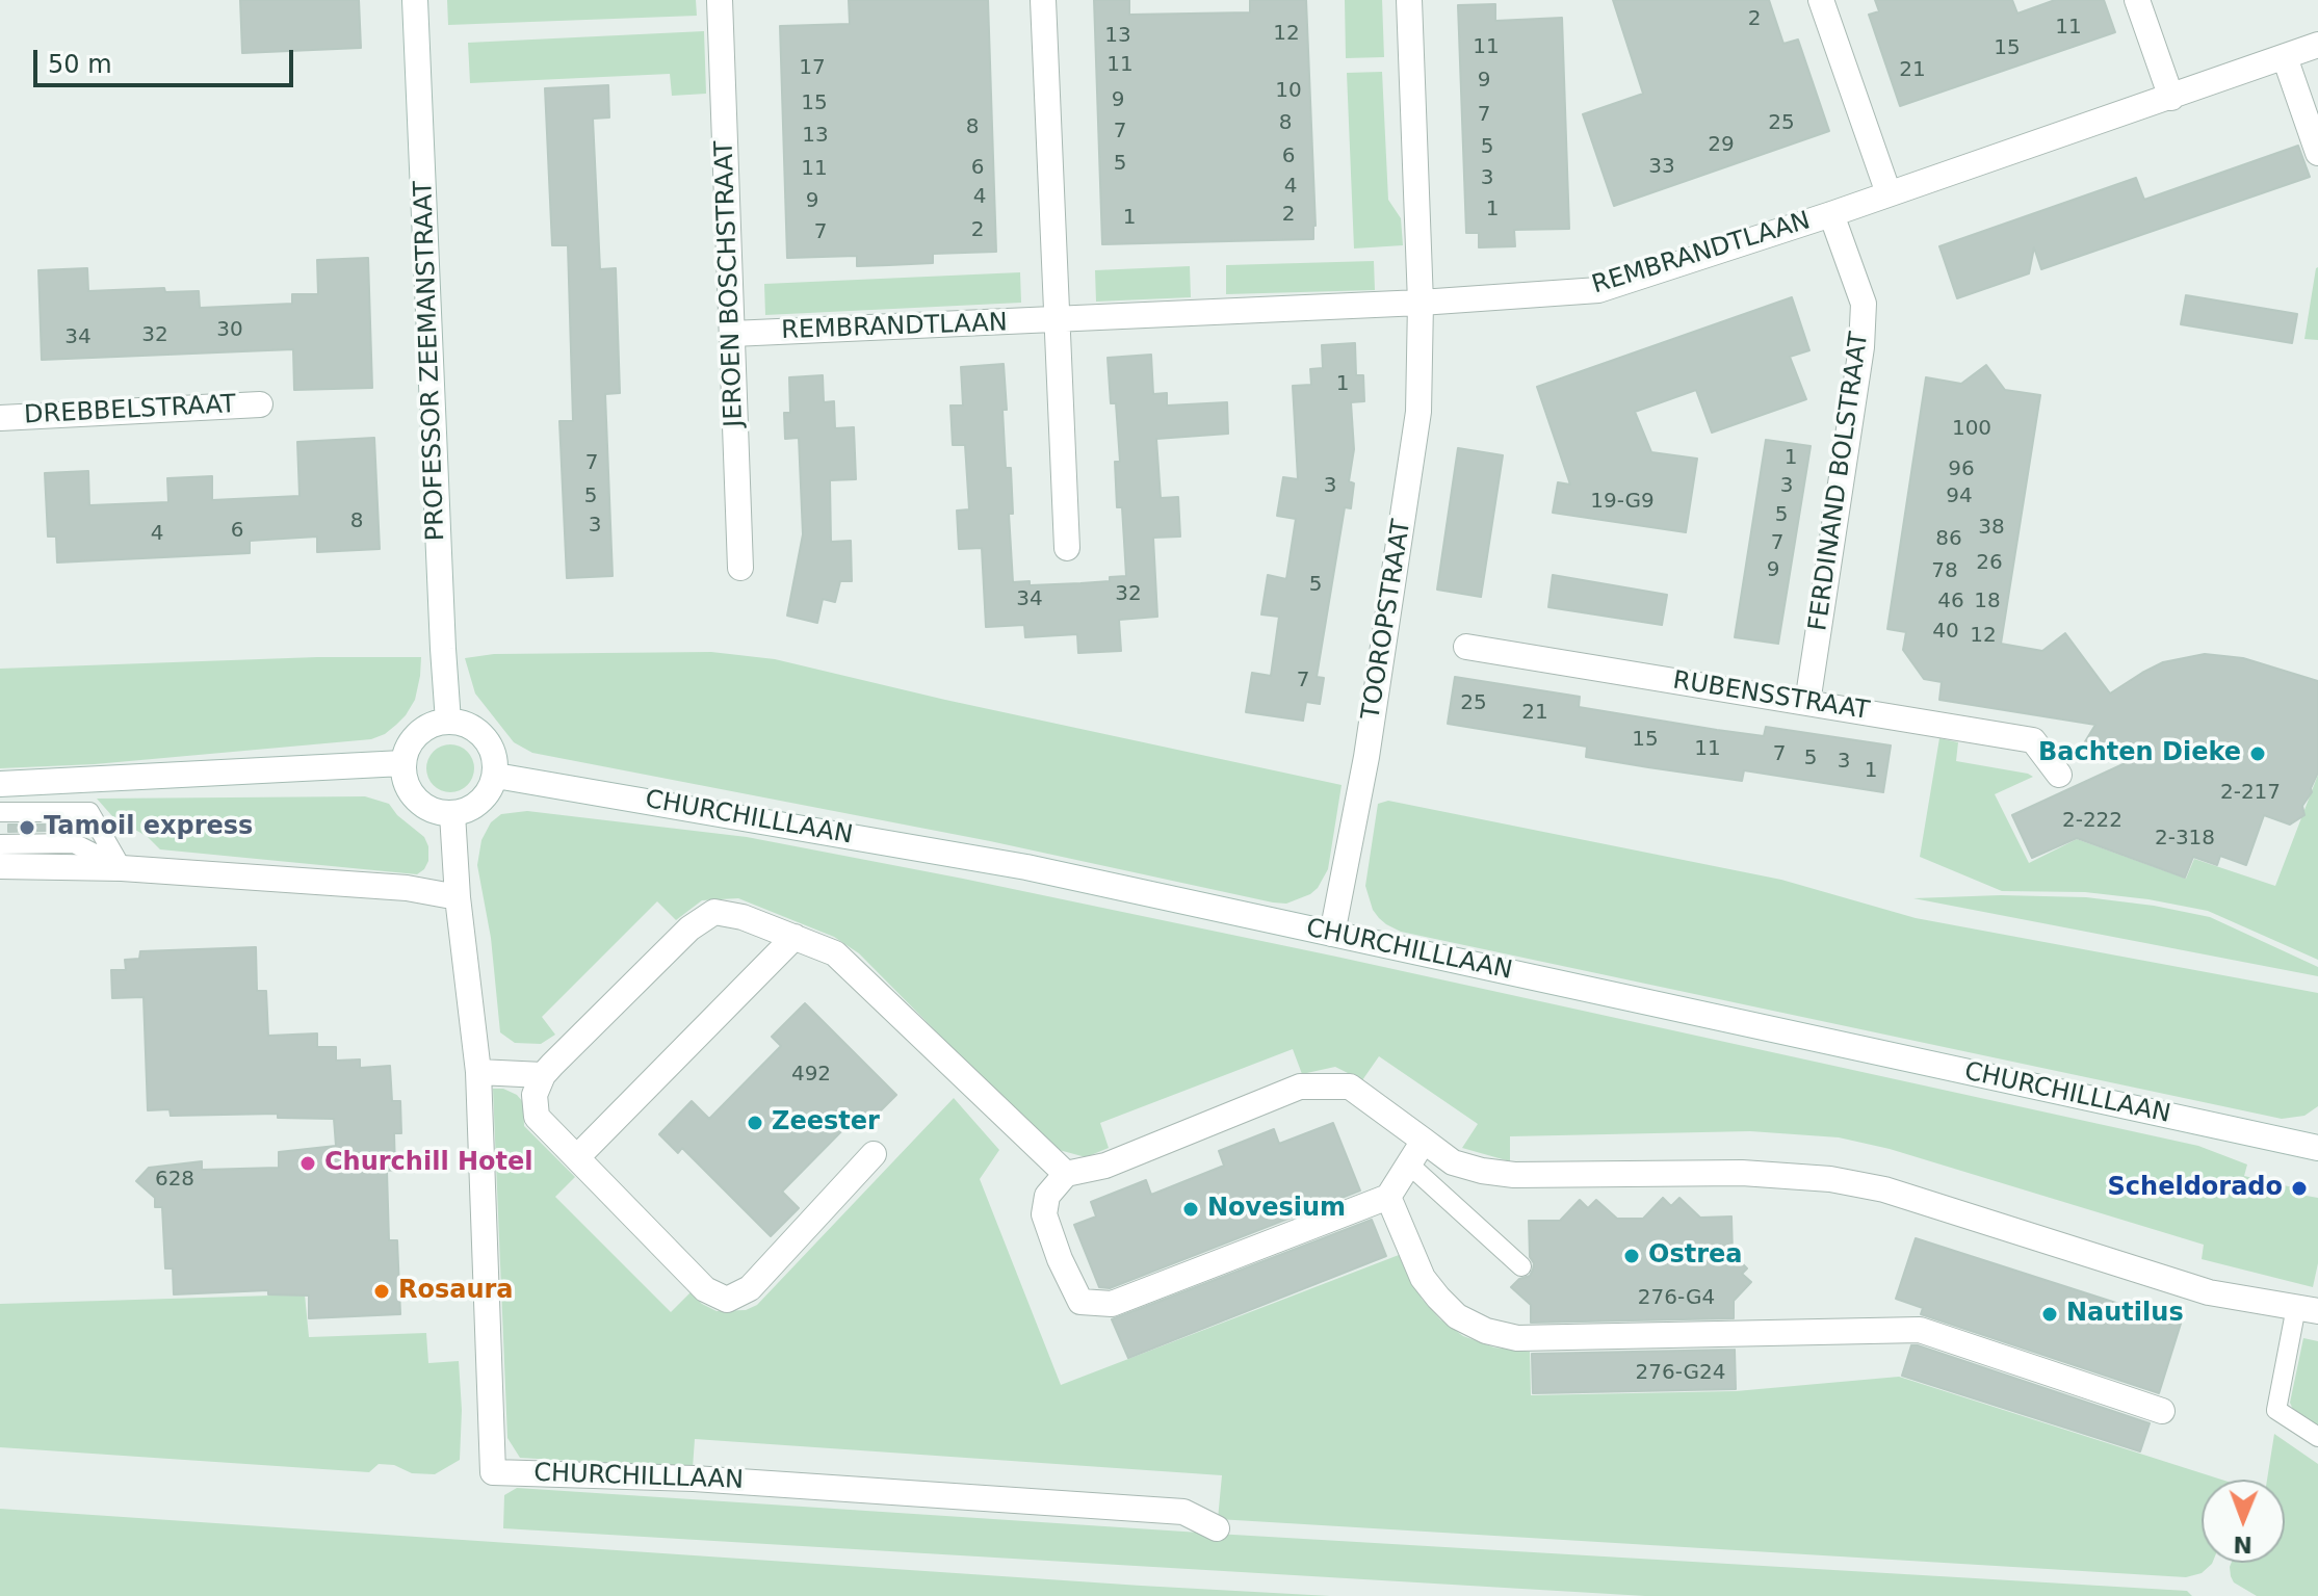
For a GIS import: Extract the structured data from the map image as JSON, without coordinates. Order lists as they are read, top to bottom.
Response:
{
  "streets": {
    "street": [
      "REMBRANDTLAAN",
      "JEROEN BOSCHSTRAAT",
      "PROFESSOR ZEEMANSTRAAT",
      "DREBBELSTRAAT",
      "FERDINAND BOLSTRAAT",
      "TOOROPSTRAAT",
      "RUBENSSTRAAT",
      "CHURCHILLLAAN"
    ]
  },
  "crossings": [
    ["REMBRANDTLAAN", "JEROEN BOSCHSTRAAT"],
    ["REMBRANDTLAAN", "FERDINAND BOLSTRAAT"],
    ["REMBRANDTLAAN", "TOOROPSTRAAT"],
    ["PROFESSOR ZEEMANSTRAAT", "CHURCHILLLAAN"],
    ["FERDINAND BOLSTRAAT", "RUBENSSTRAAT"],
    ["TOOROPSTRAAT", "CHURCHILLLAAN"]
  ],
  "places": [
    "Bachten Dieke",
    "Tamoil express",
    "Zeester",
    "Churchill Hotel",
    "Scheldorado",
    "Novesium",
    "Ostrea",
    "Rosaura",
    "Nautilus"
  ],
  "house_numbers": [
    "2",
    "11",
    "12",
    "13",
    "11",
    "15",
    "11",
    "17",
    "21",
    "9",
    "10",
    "9",
    "15",
    "7",
    "8",
    "25",
    "8",
    "7",
    "13",
    "29",
    "5",
    "6",
    "5",
    "33",
    "6",
    "11",
    "3",
    "4",
    "4",
    "9",
    "1",
    "2",
    "1",
    "2",
    "7",
    "30",
    "32",
    "34",
    "1",
    "100",
    "1",
    "7",
    "96",
    "3",
    "3",
    "5",
    "94",
    "19-G9",
    "5",
    "8",
    "3",
    "38",
    "6",
    "4",
    "86",
    "7",
    "26",
    "9",
    "78",
    "5",
    "32",
    "34",
    "46",
    "18",
    "40",
    "12",
    "7",
    "25",
    "21",
    "15",
    "11",
    "7",
    "5",
    "3",
    "1",
    "2-217",
    "2-222",
    "2-318",
    "492",
    "628",
    "276-G4",
    "276-G24"
  ],
  "scale_bar": "50 m",
  "north": "bottom"
}
